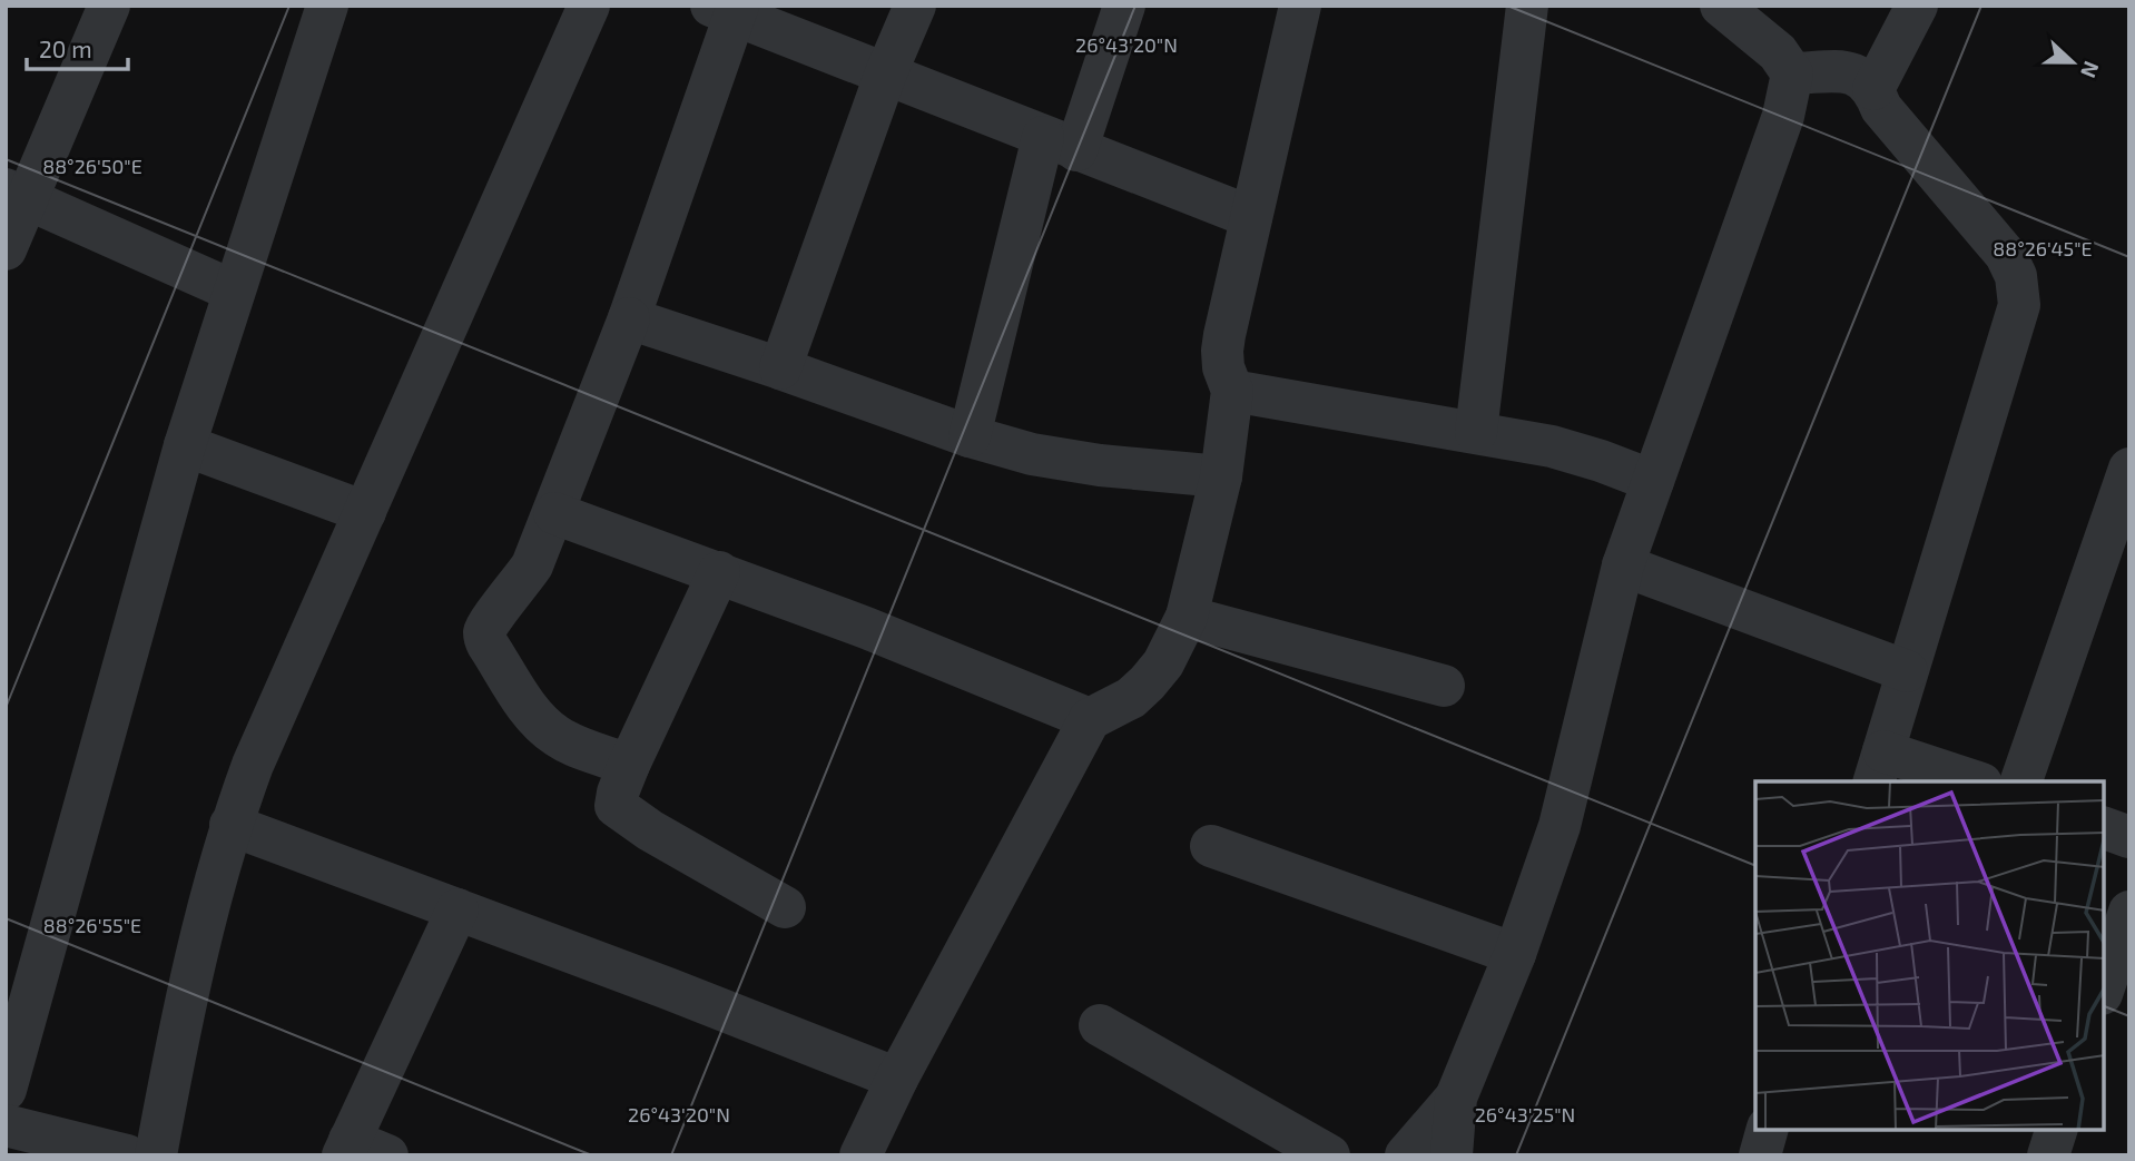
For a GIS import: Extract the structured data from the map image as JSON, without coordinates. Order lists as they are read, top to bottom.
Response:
{
  "scale_bar": "20 m",
  "north": "right",
  "coordinates": [
    "26°43'20\"N",
    "88°26'50\"E",
    "88°26'45\"E",
    "88°26'55\"E",
    "26°43'25\"N"
  ]
}
